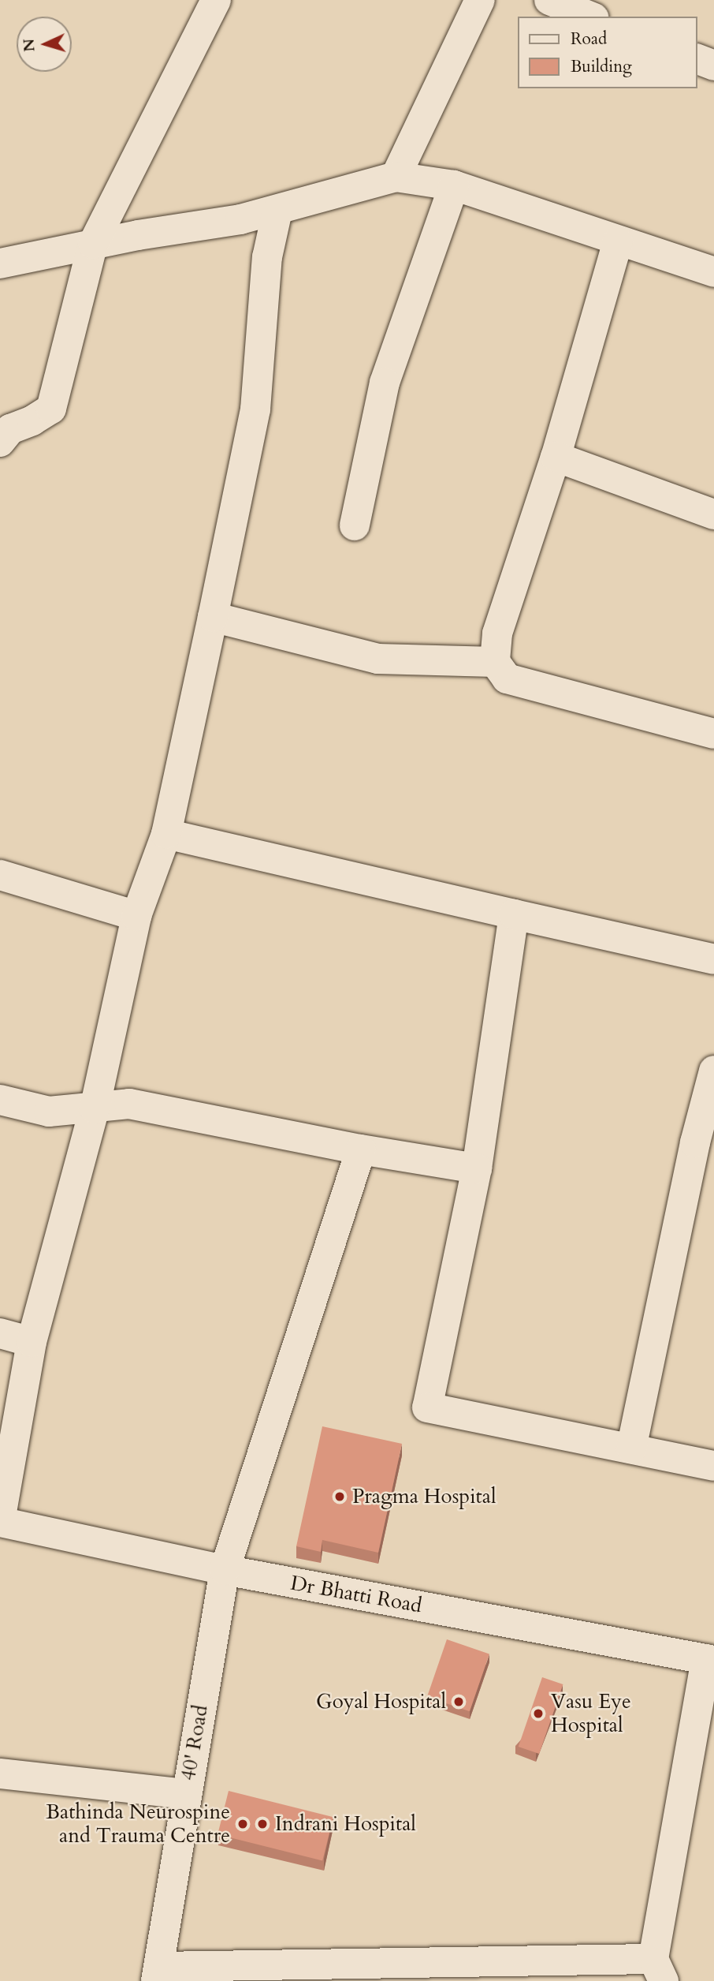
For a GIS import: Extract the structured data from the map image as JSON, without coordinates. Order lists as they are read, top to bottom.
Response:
{
  "streets": {
    "street": ["Dr Bhatti Road", "40' Road"]
  },
  "crossings": [
    ["Dr Bhatti Road", "40' Road"]
  ],
  "places": [
    "Pragma Hospital",
    "Goyal Hospital",
    "Vasu Eye Hospital",
    "Bathinda Neurospine and Trauma Centre",
    "Indrani Hospital"
  ],
  "legend": ["Road", "Building"],
  "north": "left"
}
